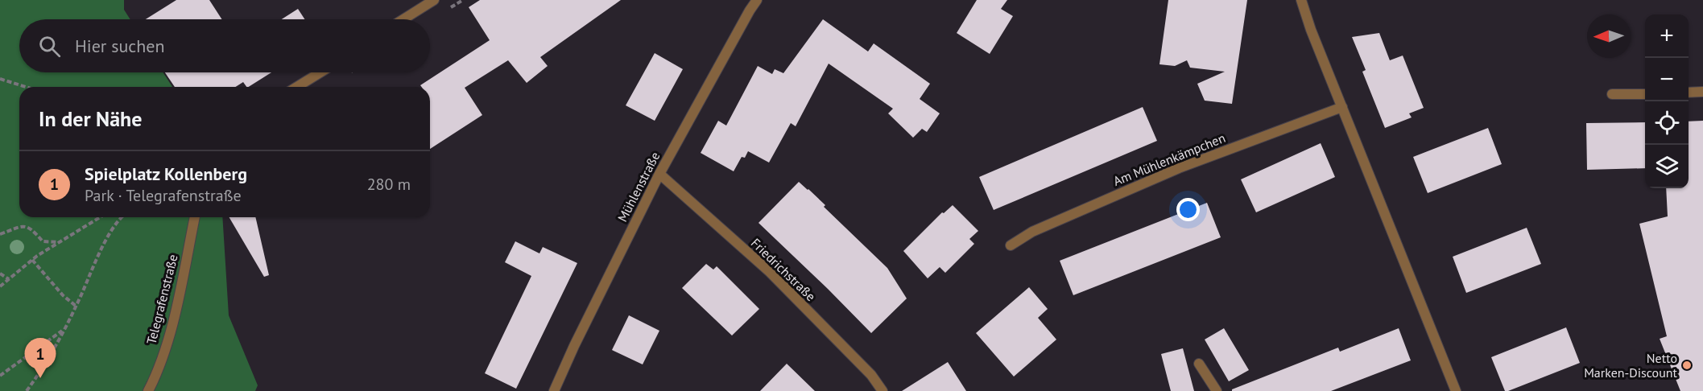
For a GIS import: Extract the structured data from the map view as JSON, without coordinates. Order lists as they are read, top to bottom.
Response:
{
  "streets": {
    "street": [
      "Am Mühlenkämpchen",
      "Mühlenstraße",
      "Friedrichstraße",
      "Telegrafenstraße"
    ]
  },
  "crossings": [
    ["Mühlenstraße", "Friedrichstraße"]
  ],
  "places": ["Netto Marken-Discount"],
  "north": "left",
  "page": {
    "map_buttons": ["+", "−"],
    "search": "Hier suchen",
    "heading": "In der Nähe",
    "list": [
      {
        "mark": "1",
        "name": "Spielplatz Kollenberg",
        "note": "Park · Telegrafenstraße",
        "value": "280 m"
      }
    ],
    "pins": "1"
  }
}
